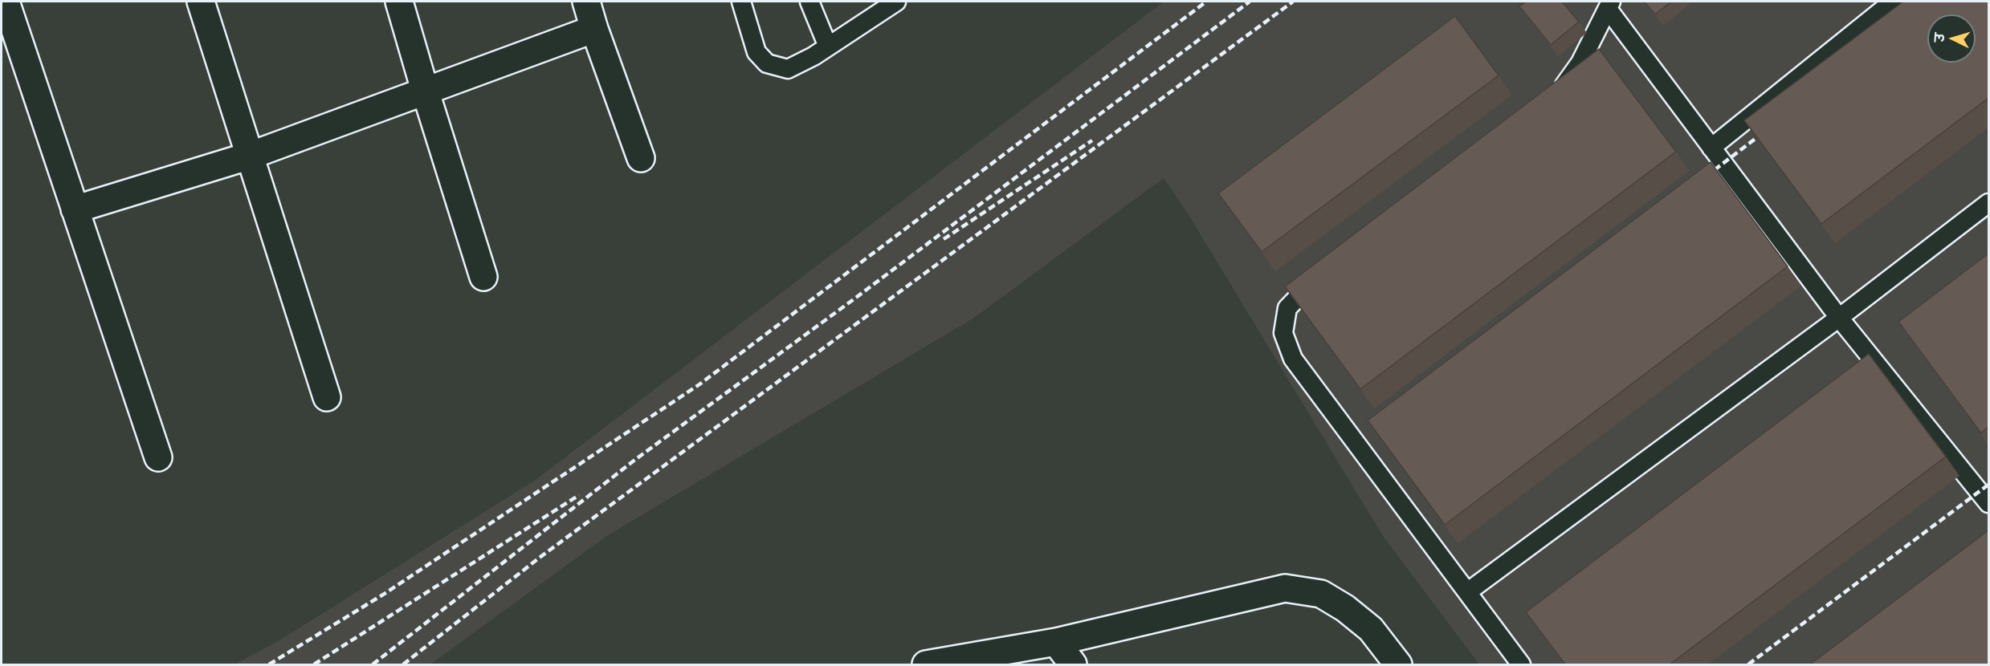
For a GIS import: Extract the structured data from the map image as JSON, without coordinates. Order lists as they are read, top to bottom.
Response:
{
  "north": "left"
}
